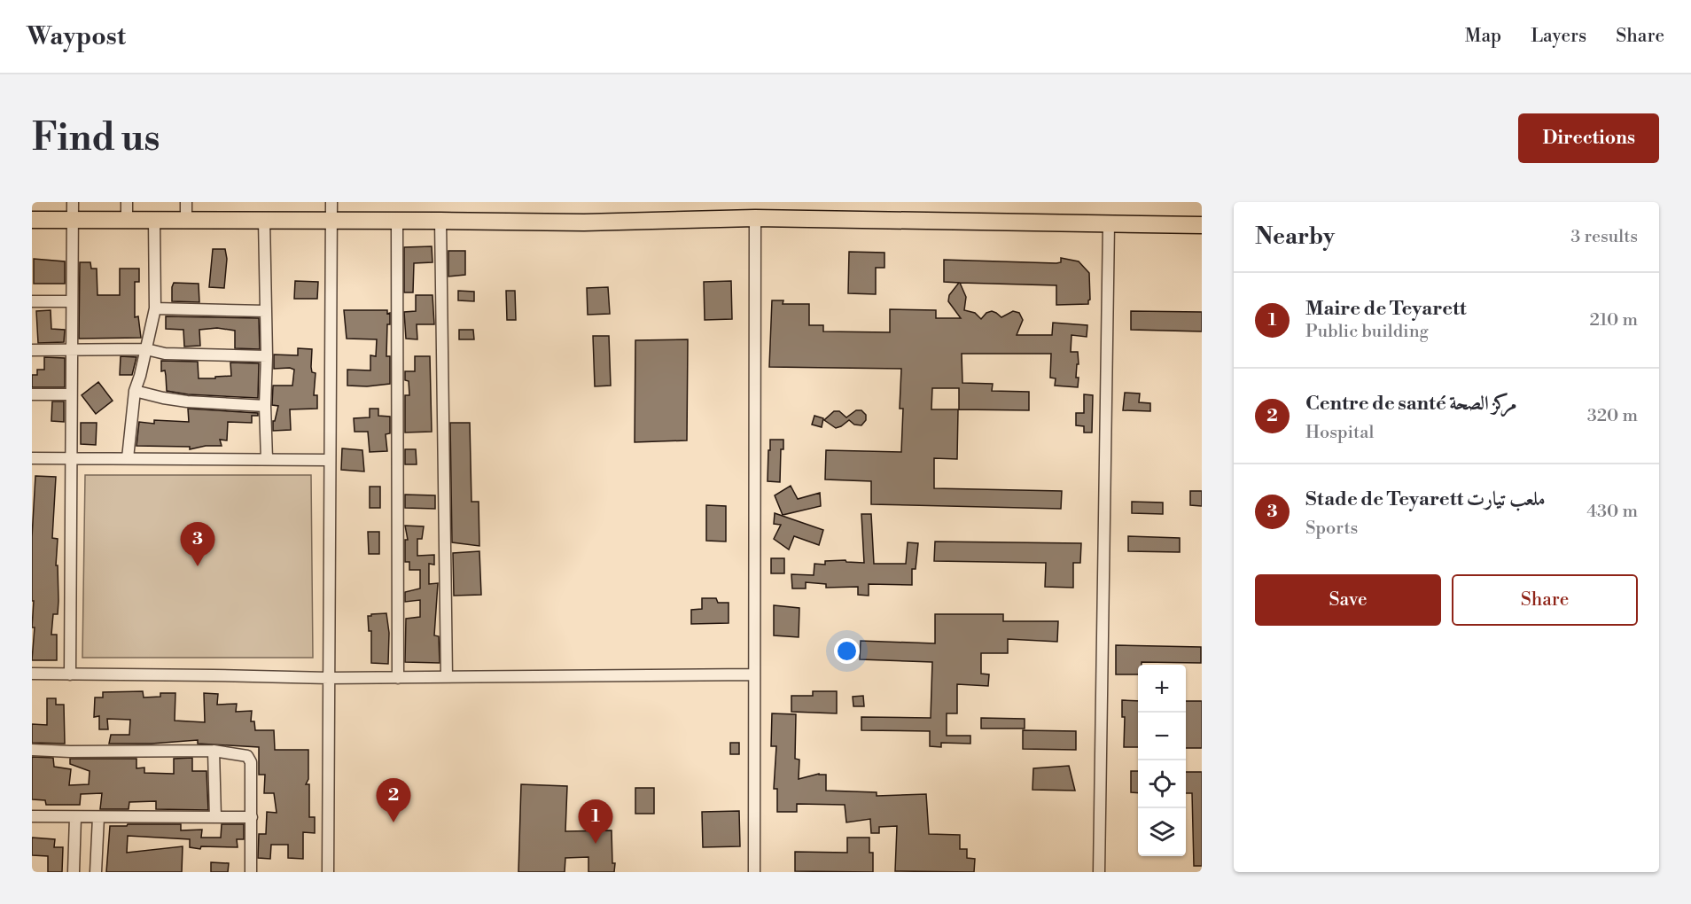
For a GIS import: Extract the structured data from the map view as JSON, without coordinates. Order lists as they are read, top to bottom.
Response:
{
  "page": {
    "header": "Waypost",
    "nav": ["Map", "Layers", "Share"],
    "buttons": [
      "Directions",
      ["Save", "Share"]
    ],
    "title": "Find us",
    "heading": ["Nearby", "3 results"],
    "list": [
      {
        "mark": "1",
        "name": "Maire de Teyarett",
        "note": "Public building",
        "value": "210 m"
      },
      {
        "mark": "2",
        "name": "Centre de santé مركز الصحة",
        "note": "Hospital",
        "value": "320 m"
      },
      {
        "mark": "3",
        "name": "Stade de Teyarett ملعب تيارت",
        "note": "Sports",
        "value": "430 m"
      }
    ],
    "pins": ["3", "2", "1"],
    "map_buttons": ["+", "−"]
  }
}
